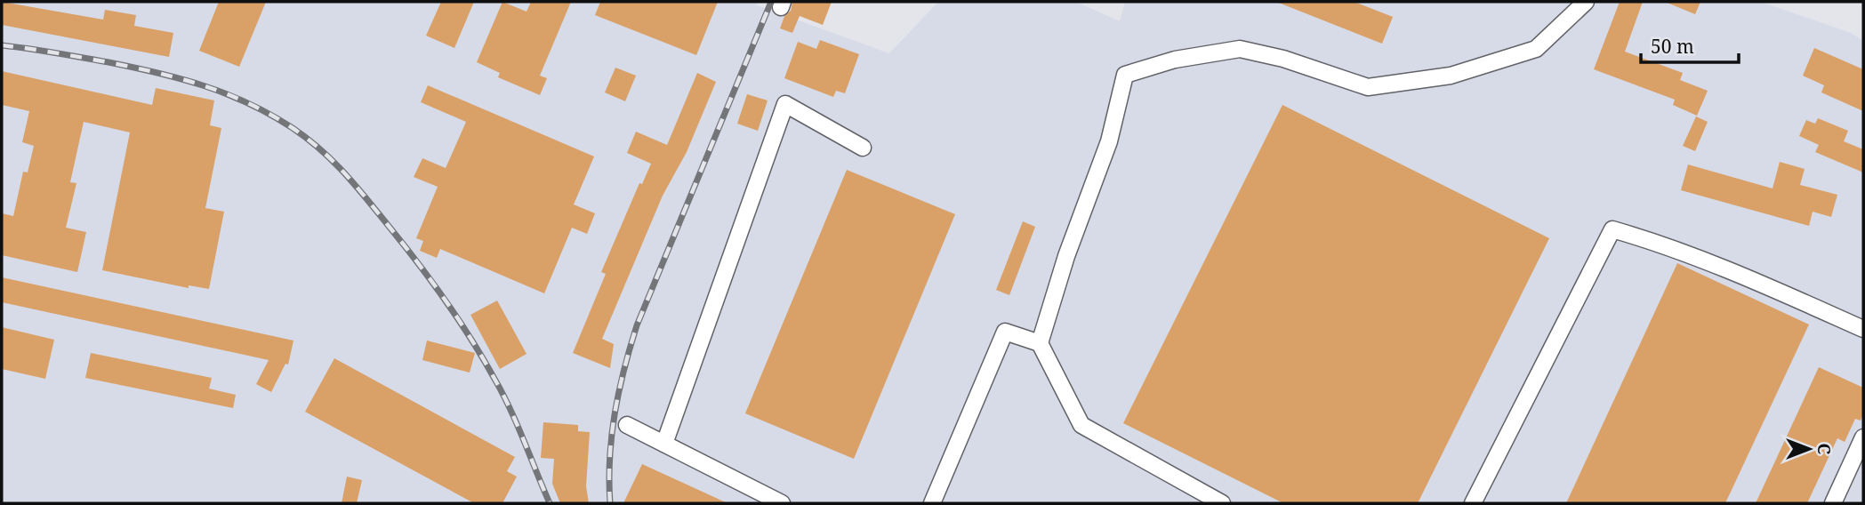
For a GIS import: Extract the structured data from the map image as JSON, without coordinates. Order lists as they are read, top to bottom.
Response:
{
  "scale_bar": "50 m",
  "north": "right"
}
